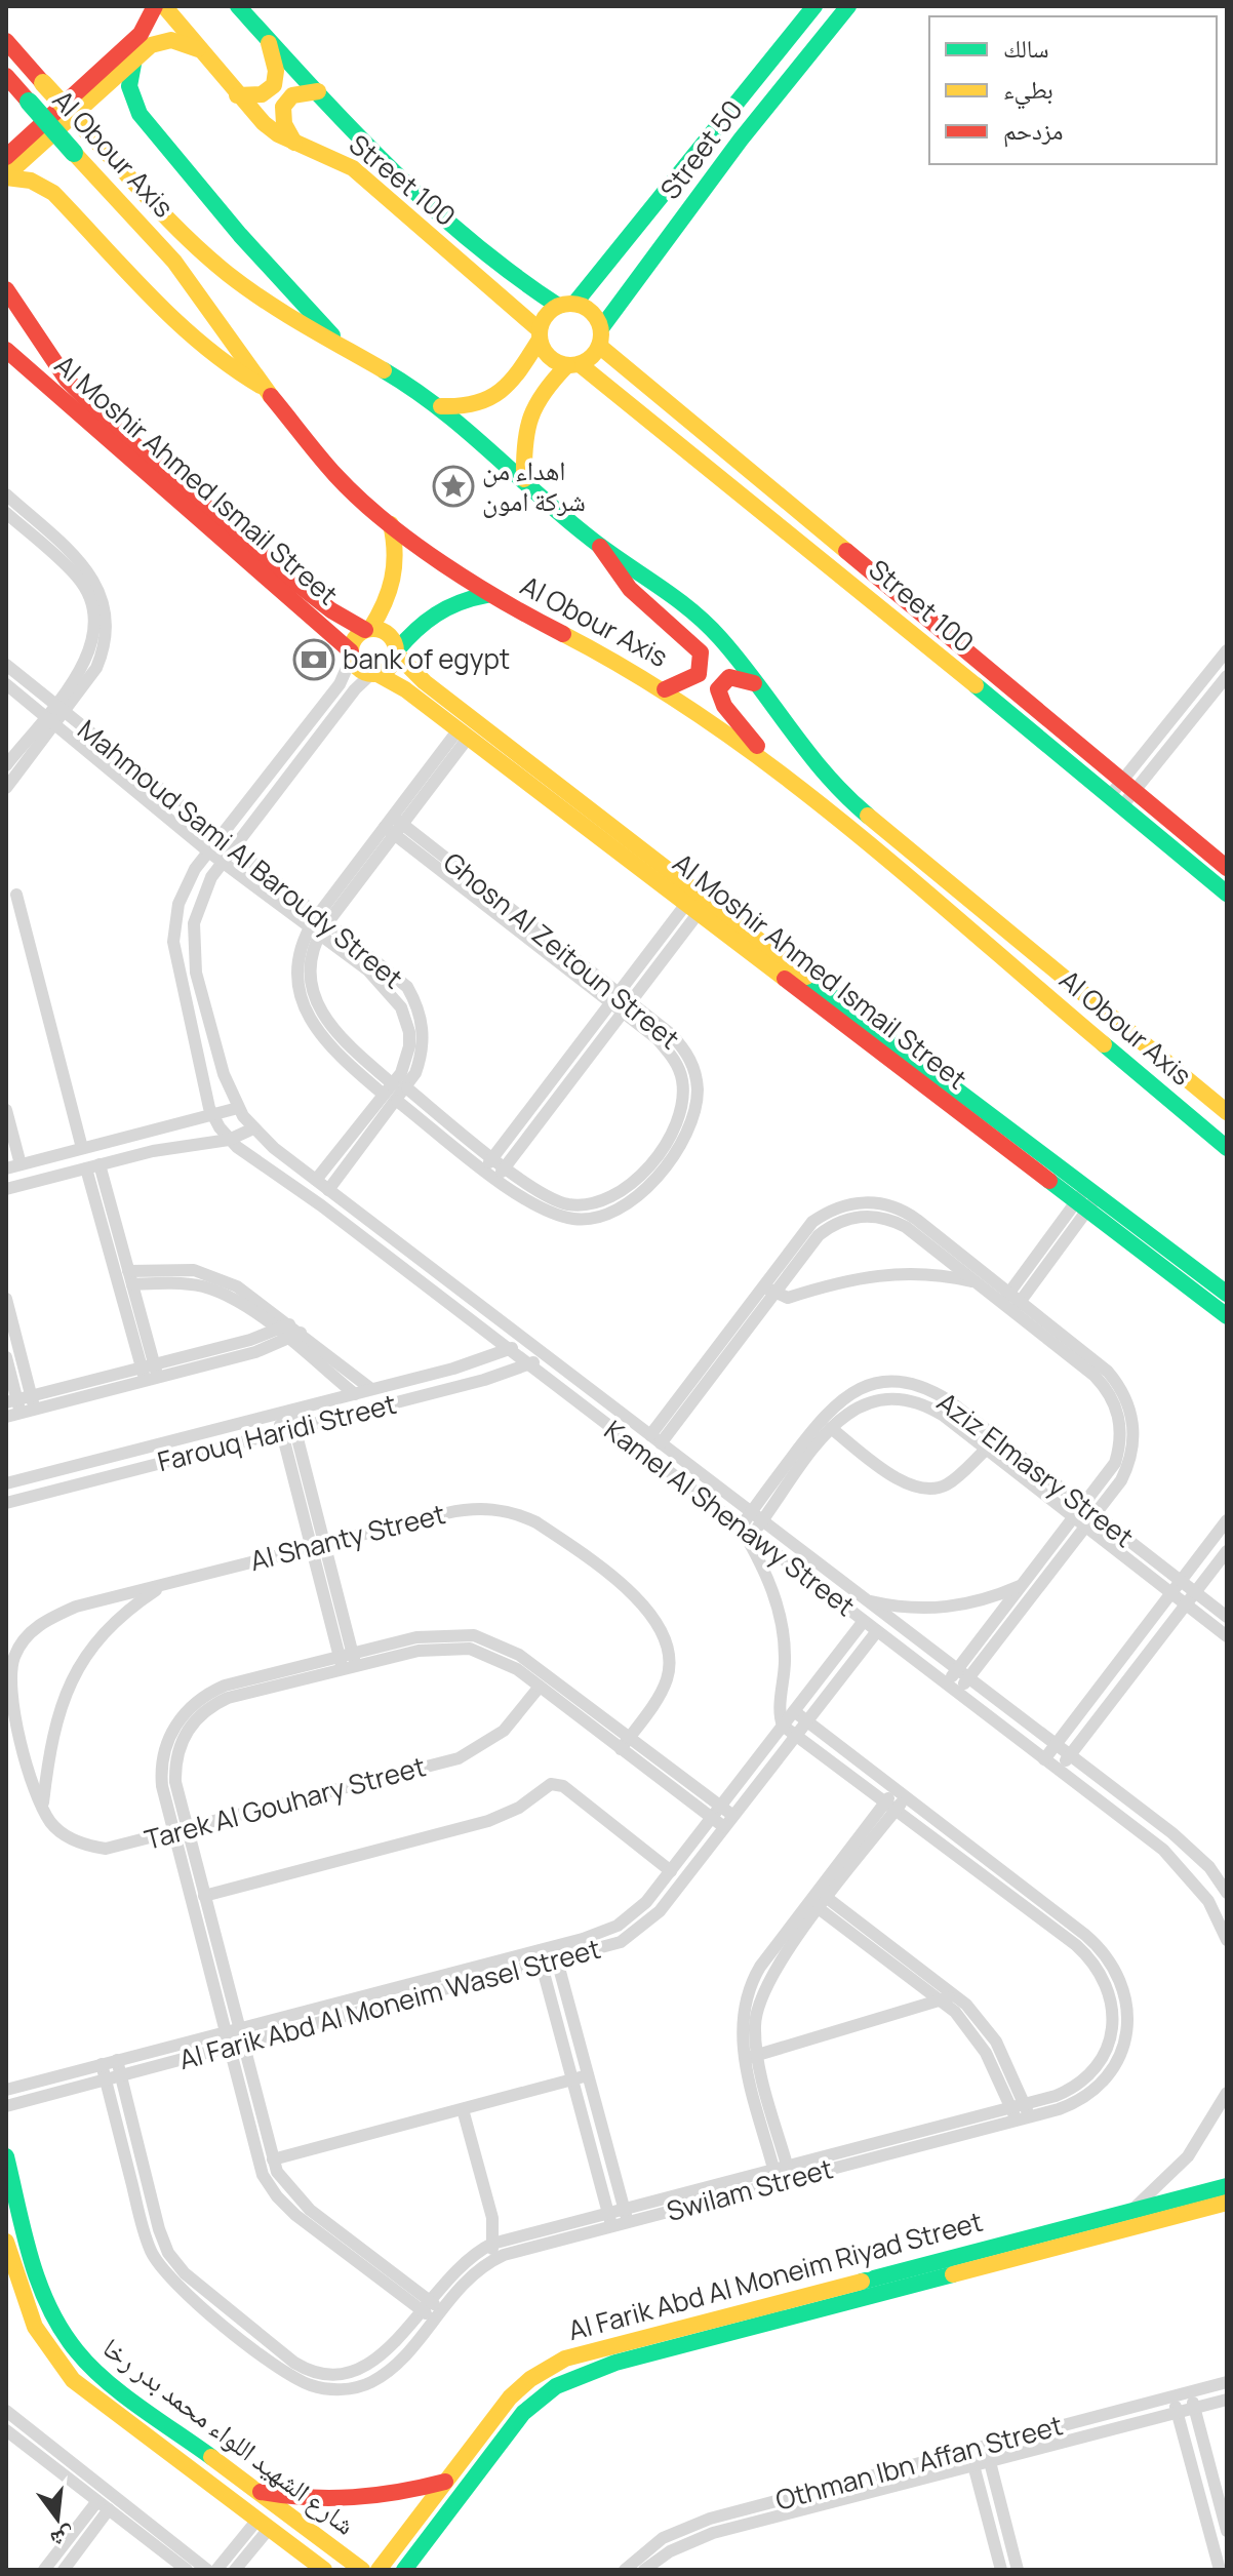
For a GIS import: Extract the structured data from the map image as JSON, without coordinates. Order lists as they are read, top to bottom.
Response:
{
  "streets": {
    "main road": [
      "Street 50",
      "Al Obour Axis",
      "Street 100",
      "Al Moshir Ahmed Ismail Street",
      "Al Farik Abd Al Moneim Riyad Street",
      "شارع الشهيد اللواء محمد بدر رخا"
    ],
    "street": [
      "Mahmoud Sami Al Baroudy Street",
      "Ghosn Al Zeitoun Street",
      "Farouq Haridi Street",
      "Aziz Elmasry Street",
      "Kamel Al Shenawy Street",
      "Al Shanty Street",
      "Tarek Al Gouhary Street",
      "Al Farik Abd Al Moneim Wasel Street",
      "Swilam Street",
      "Othman Ibn Affan Street"
    ]
  },
  "crossings": [
    ["Street 50", "Street 100"],
    ["Al Moshir Ahmed Ismail Street", "Kamel Al Shenawy Street"],
    ["Mahmoud Sami Al Baroudy Street", "Ghosn Al Zeitoun Street"],
    ["Mahmoud Sami Al Baroudy Street", "Kamel Al Shenawy Street"],
    ["Farouq Haridi Street", "Kamel Al Shenawy Street"],
    ["Aziz Elmasry Street", "Kamel Al Shenawy Street"],
    ["Kamel Al Shenawy Street", "Al Farik Abd Al Moneim Wasel Street"],
    ["Al Shanty Street", "Tarek Al Gouhary Street"],
    ["Al Farik Abd Al Moneim Wasel Street", "Swilam Street"]
  ],
  "places": {
    "place": ["اهداء من شركة امون"],
    "bank": ["bank of egypt"]
  },
  "legend": ["سالك", "بطيء", "مزدحم"],
  "north": "bottom"
}
